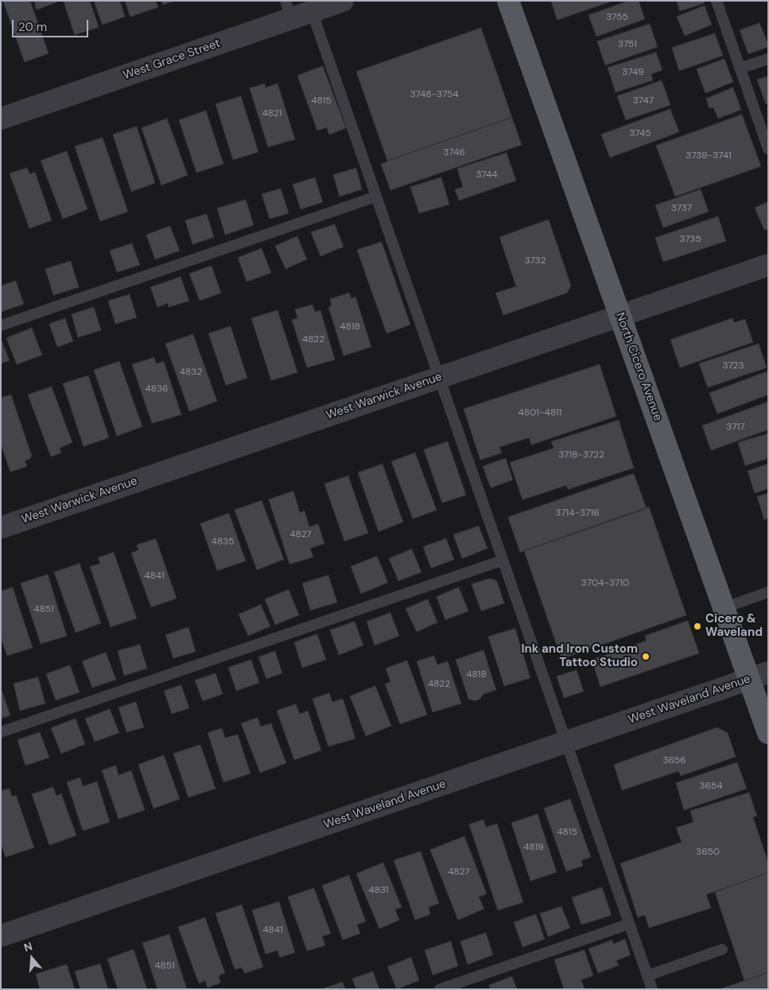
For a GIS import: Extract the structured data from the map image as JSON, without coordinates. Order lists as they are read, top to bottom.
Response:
{
  "streets": {
    "main road": ["North Cicero Avenue"],
    "street": ["West Grace Street", "West Warwick Avenue", "West Waveland Avenue"]
  },
  "crossings": [
    ["North Cicero Avenue", "West Warwick Avenue"],
    ["North Cicero Avenue", "West Waveland Avenue"]
  ],
  "places": ["Cicero & Waveland", "Ink and Iron Custom Tattoo Studio"],
  "house_numbers": [
    "3755",
    "3751",
    "3749",
    "3748-3754",
    "4815",
    "3747",
    "4821",
    "3745",
    "3746",
    "3739-3741",
    "3744",
    "3737",
    "3735",
    "3732",
    "4818",
    "4822",
    "3723",
    "4832",
    "4836",
    "4801-4811",
    "3717",
    "3718-3722",
    "3714-3716",
    "4827",
    "4835",
    "4841",
    "3704-3710",
    "4851",
    "4818",
    "4822",
    "3656",
    "3654",
    "4815",
    "4819",
    "3650",
    "4827",
    "4831",
    "4841",
    "4851"
  ],
  "scale_bar": "20 m",
  "north": "top"
}
